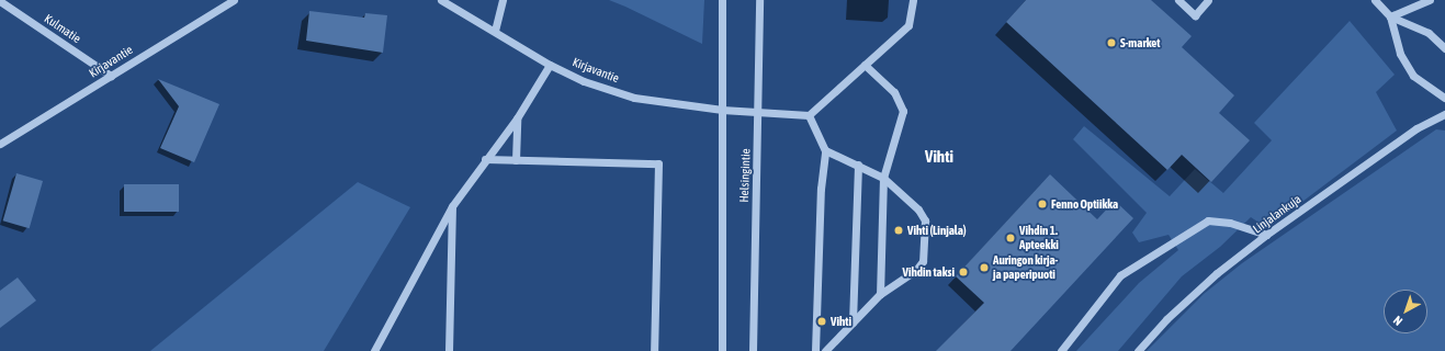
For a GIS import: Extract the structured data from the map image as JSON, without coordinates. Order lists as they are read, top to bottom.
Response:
{
  "streets": {
    "street": [
      "Kulmatie",
      "Kirjavantie",
      "Helsingintie",
      "Linjalankuja"
    ]
  },
  "crossings": [
    ["Kulmatie", "Kirjavantie"],
    ["Kirjavantie", "Helsingintie"]
  ],
  "districts": ["Vihti"],
  "places": [
    "S-market",
    "Fenno Optiikka",
    "Vihti (Linjala)",
    "Vihdin 1. Apteekki",
    "Auringon kirja- ja paperipuoti",
    "Vihdin taksi",
    "Vihti"
  ],
  "north": "bottom left"
}
